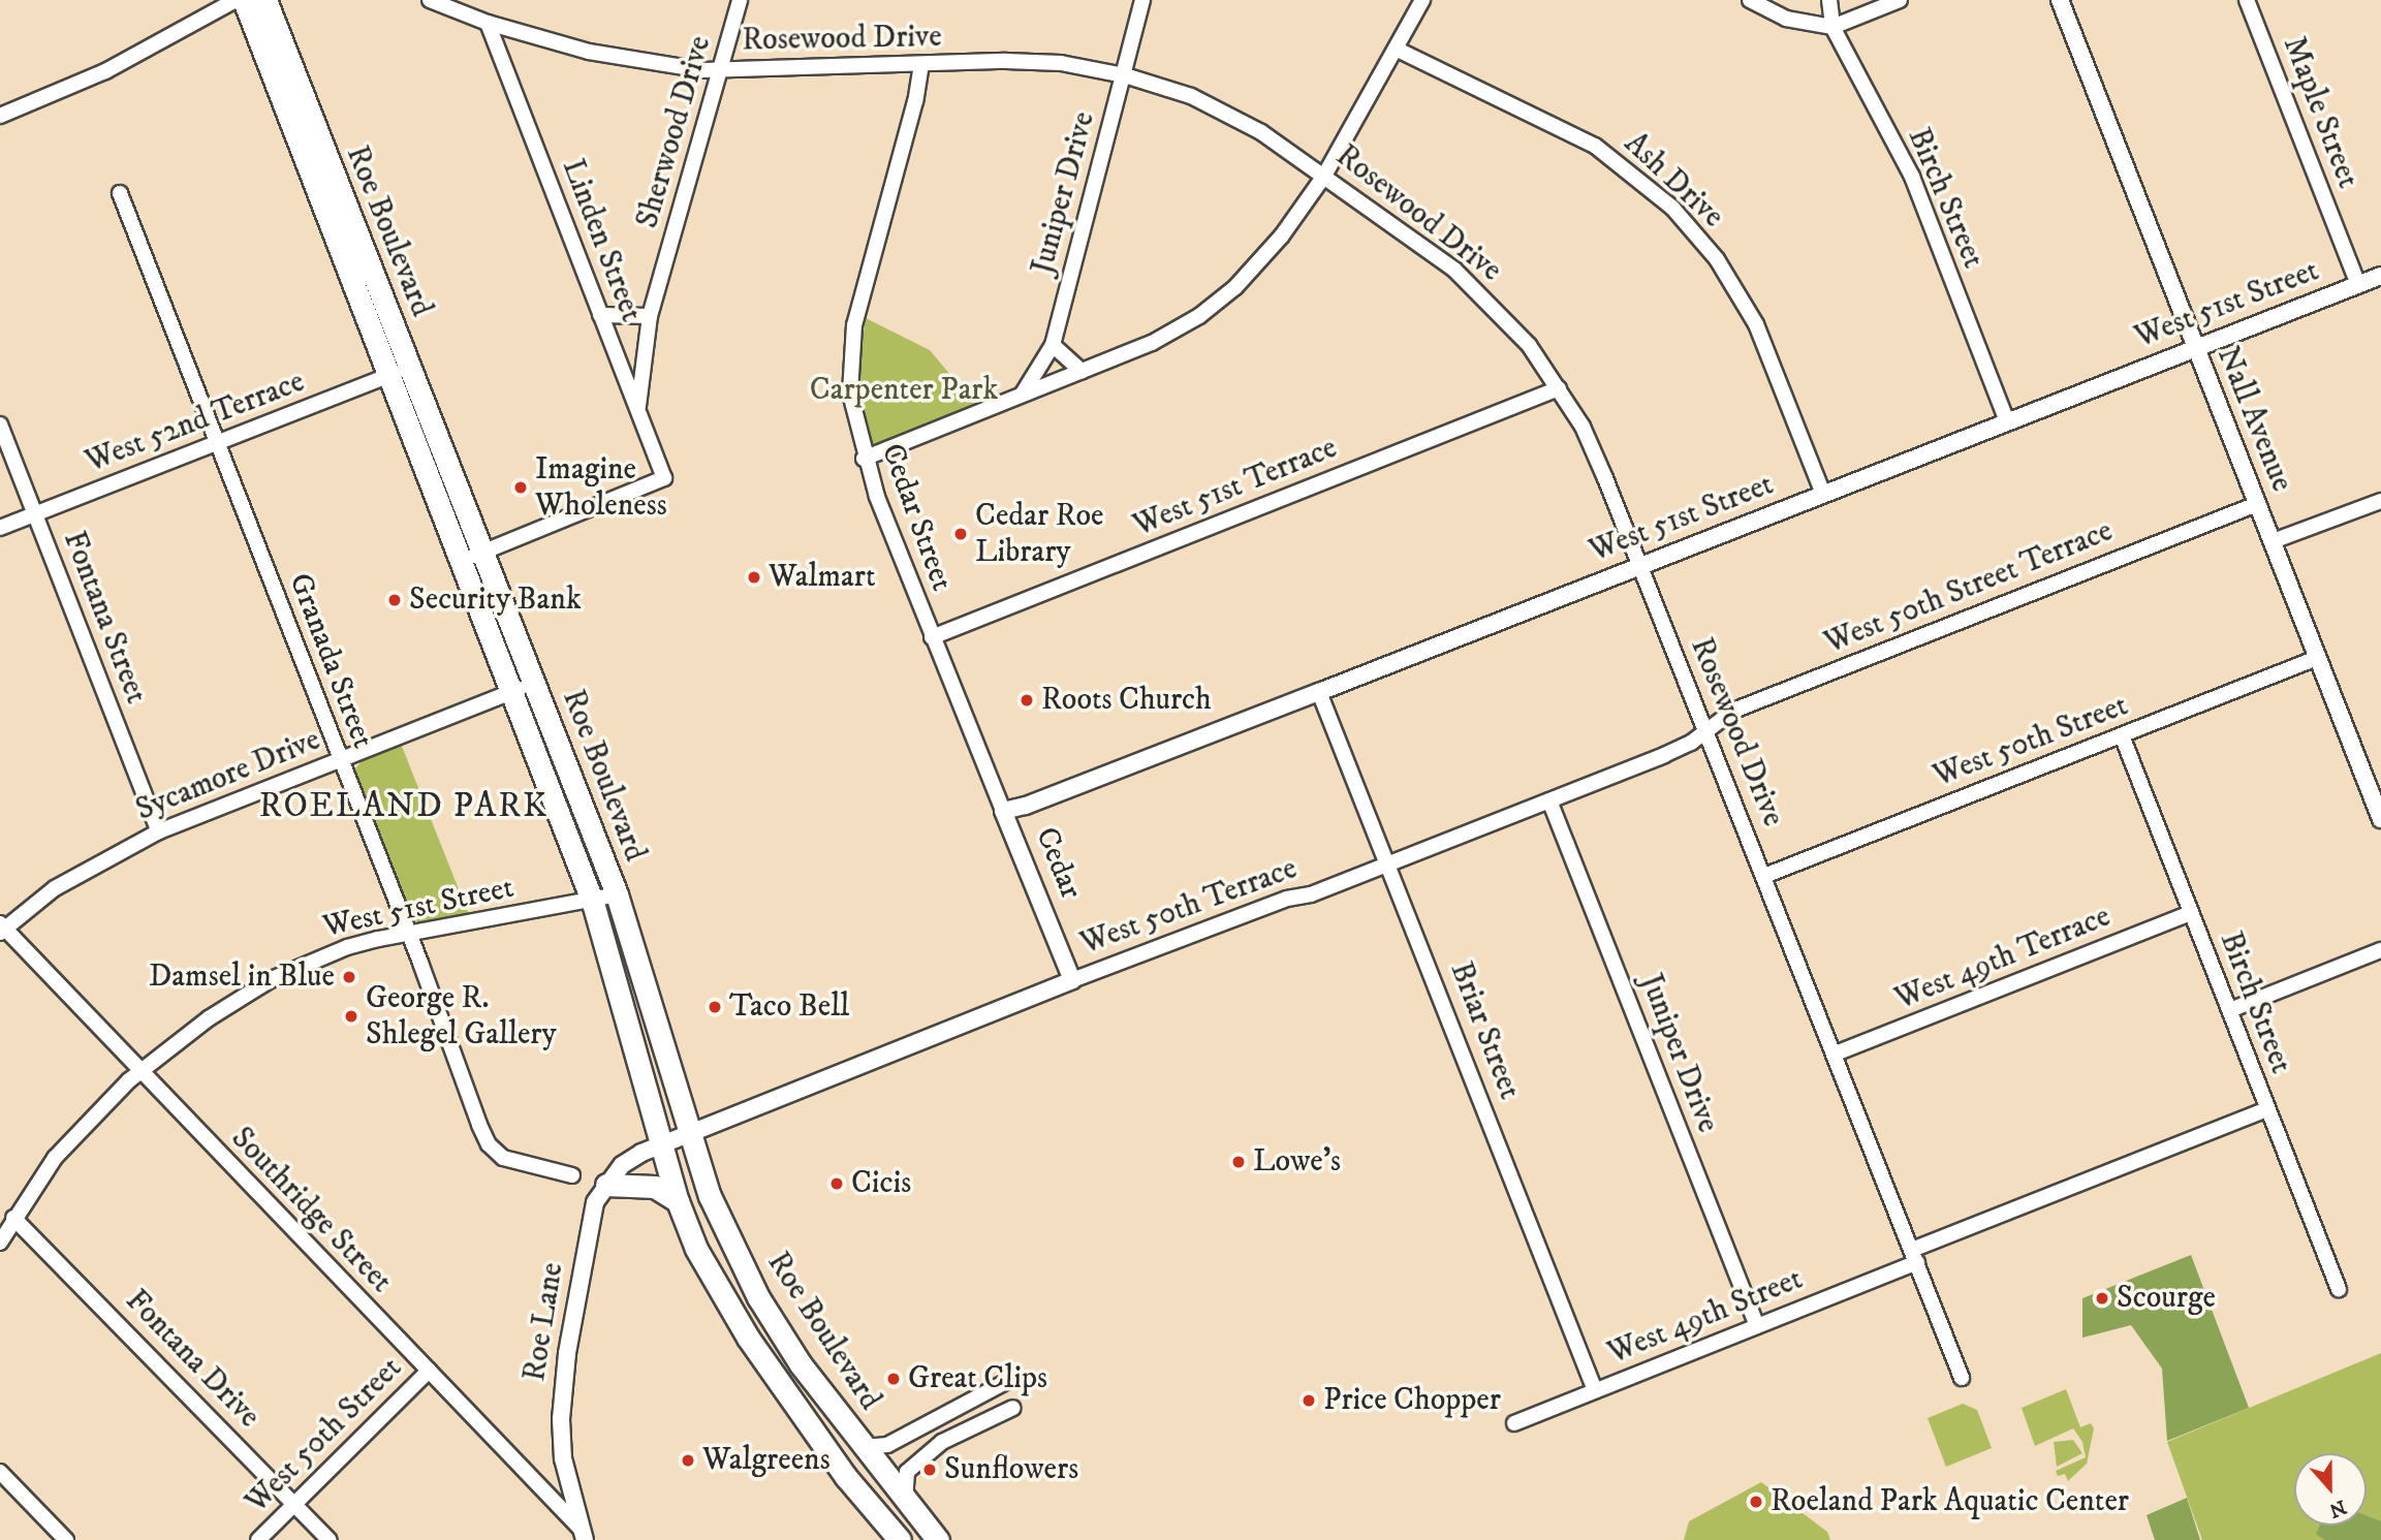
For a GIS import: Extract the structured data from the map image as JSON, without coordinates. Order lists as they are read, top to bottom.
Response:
{
  "streets": {
    "main road": ["Roe Boulevard"],
    "street": [
      "Rosewood Drive",
      "Maple Street",
      "Sherwood Drive",
      "Ash Drive",
      "Juniper Drive",
      "Birch Street",
      "Linden Street",
      "West 51st Street",
      "Nall Avenue",
      "West 52nd Terrace",
      "West 51st Terrace",
      "Cedar Street",
      "West 50th Street Terrace",
      "Fontana Street",
      "Granada Street",
      "West 50th Street",
      "Sycamore Drive",
      "Cedar",
      "West 50th Terrace",
      "West 49th Terrace",
      "Briar Street",
      "Southridge Street",
      "West 49th Street",
      "Roe Lane",
      "Fontana Drive"
    ]
  },
  "crossings": [
    ["Rosewood Drive", "Sherwood Drive"],
    ["Rosewood Drive", "Juniper Drive"],
    ["Rosewood Drive", "Linden Street"],
    ["Rosewood Drive", "West 51st Street"],
    ["Rosewood Drive", "West 51st Terrace"],
    ["Rosewood Drive", "Cedar Street"],
    ["Rosewood Drive", "West 50th Street Terrace"],
    ["Rosewood Drive", "West 50th Street"],
    ["Rosewood Drive", "West 50th Terrace"],
    ["Rosewood Drive", "West 49th Terrace"],
    ["Rosewood Drive", "West 49th Street"],
    ["Maple Street", "West 51st Street"],
    ["Sherwood Drive", "Linden Street"],
    ["Ash Drive", "West 51st Street"],
    ["Juniper Drive", "West 50th Terrace"],
    ["Juniper Drive", "West 49th Street"],
    ["Birch Street", "West 51st Street"],
    ["Birch Street", "West 50th Street"],
    ["Birch Street", "West 49th Terrace"],
    ["Birch Street", "West 49th Street"],
    ["Roe Boulevard", "Linden Street"],
    ["Roe Boulevard", "West 51st Street"],
    ["Roe Boulevard", "West 52nd Terrace"],
    ["Roe Boulevard", "Sycamore Drive"],
    ["Roe Boulevard", "West 50th Terrace"],
    ["Roe Boulevard", "Roe Lane"],
    ["West 51st Street", "Nall Avenue"],
    ["West 51st Street", "Cedar Street"],
    ["West 51st Street", "Granada Street"],
    ["West 51st Street", "Cedar"],
    ["West 51st Street", "Briar Street"],
    ["West 51st Street", "Southridge Street"],
    ["West 51st Street", "Fontana Drive"],
    ["Nall Avenue", "West 50th Street Terrace"],
    ["Nall Avenue", "West 50th Street"],
    ["West 52nd Terrace", "Fontana Street"],
    ["West 52nd Terrace", "Granada Street"],
    ["West 51st Terrace", "Cedar Street"],
    ["Cedar Street", "Cedar"],
    ["West 50th Street Terrace", "West 50th Terrace"],
    ["Fontana Street", "Sycamore Drive"],
    ["Granada Street", "Sycamore Drive"],
    ["West 50th Street", "Southridge Street"],
    ["West 50th Street", "Fontana Drive"],
    ["Sycamore Drive", "Southridge Street"],
    ["Cedar", "West 50th Terrace"],
    ["West 50th Terrace", "Briar Street"],
    ["West 50th Terrace", "Roe Lane"],
    ["Briar Street", "West 49th Street"],
    ["Southridge Street", "Roe Lane"]
  ],
  "districts": ["ROELAND PARK"],
  "parks": ["Carpenter Park"],
  "places": [
    "Imagine Wholeness",
    "Cedar Roe Library",
    "Walmart",
    "Security Bank",
    "Roots Church",
    "Damsel in Blue",
    "Taco Bell",
    "George R. Shlegel Gallery",
    "Lowe's",
    "Cicis",
    "Scourge",
    "Great Clips",
    "Price Chopper",
    "Walgreens",
    "Sunflowers",
    "Roeland Park Aquatic Center"
  ],
  "north": "bottom"
}
